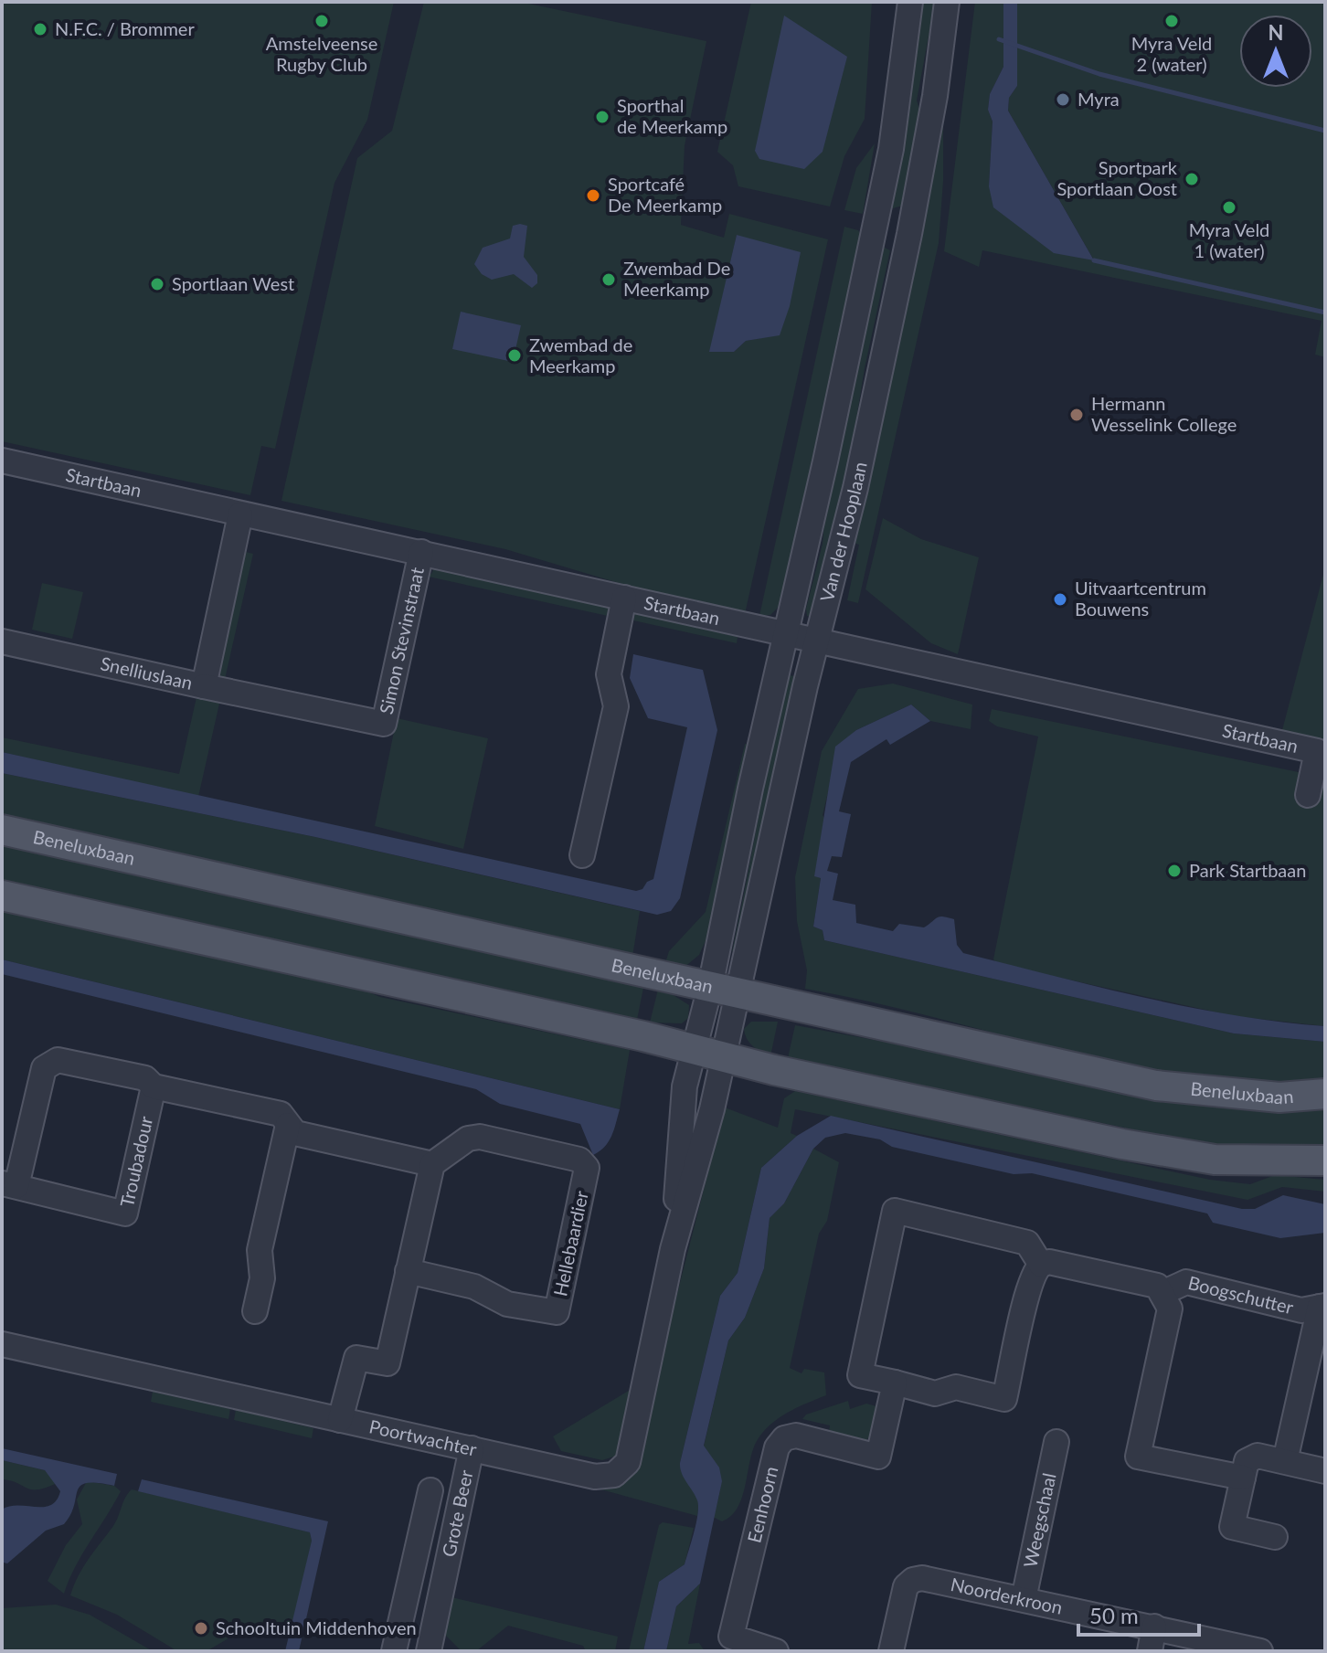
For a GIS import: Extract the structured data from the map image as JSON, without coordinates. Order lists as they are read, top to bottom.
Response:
{
  "streets": {
    "main road": ["Beneluxbaan"],
    "street": [
      "Startbaan",
      "Van der Hooplaan",
      "Simon Stevinstraat",
      "Snelliuslaan",
      "Troubadour",
      "Hellebaardier",
      "Boogschutter",
      "Poortwachter",
      "Eenhoorn",
      "Grote Beer",
      "Weegschaal",
      "Noorderkroon"
    ]
  },
  "crossings": [
    ["Startbaan", "Van der Hooplaan"],
    ["Startbaan", "Simon Stevinstraat"],
    ["Startbaan", "Snelliuslaan"],
    ["Van der Hooplaan", "Beneluxbaan"],
    ["Van der Hooplaan", "Poortwachter"],
    ["Simon Stevinstraat", "Snelliuslaan"],
    ["Troubadour", "Hellebaardier"],
    ["Poortwachter", "Grote Beer"],
    ["Weegschaal", "Noorderkroon"]
  ],
  "places": [
    "Amstelveense Rugby Club",
    "Myra Veld 2 (water)",
    "N.F.C. / Brommer",
    "Myra",
    "Sporthal de Meerkamp",
    "Sportpark Sportlaan Oost",
    "Sportcafé De Meerkamp",
    "Myra Veld 1 (water)",
    "Zwembad De Meerkamp",
    "Sportlaan West",
    "Zwembad de Meerkamp",
    "Hermann Wesselink College",
    "Uitvaartcentrum Bouwens",
    "Park Startbaan",
    "Schooltuin Middenhoven"
  ],
  "scale_bar": "50 m",
  "north": "top"
}
